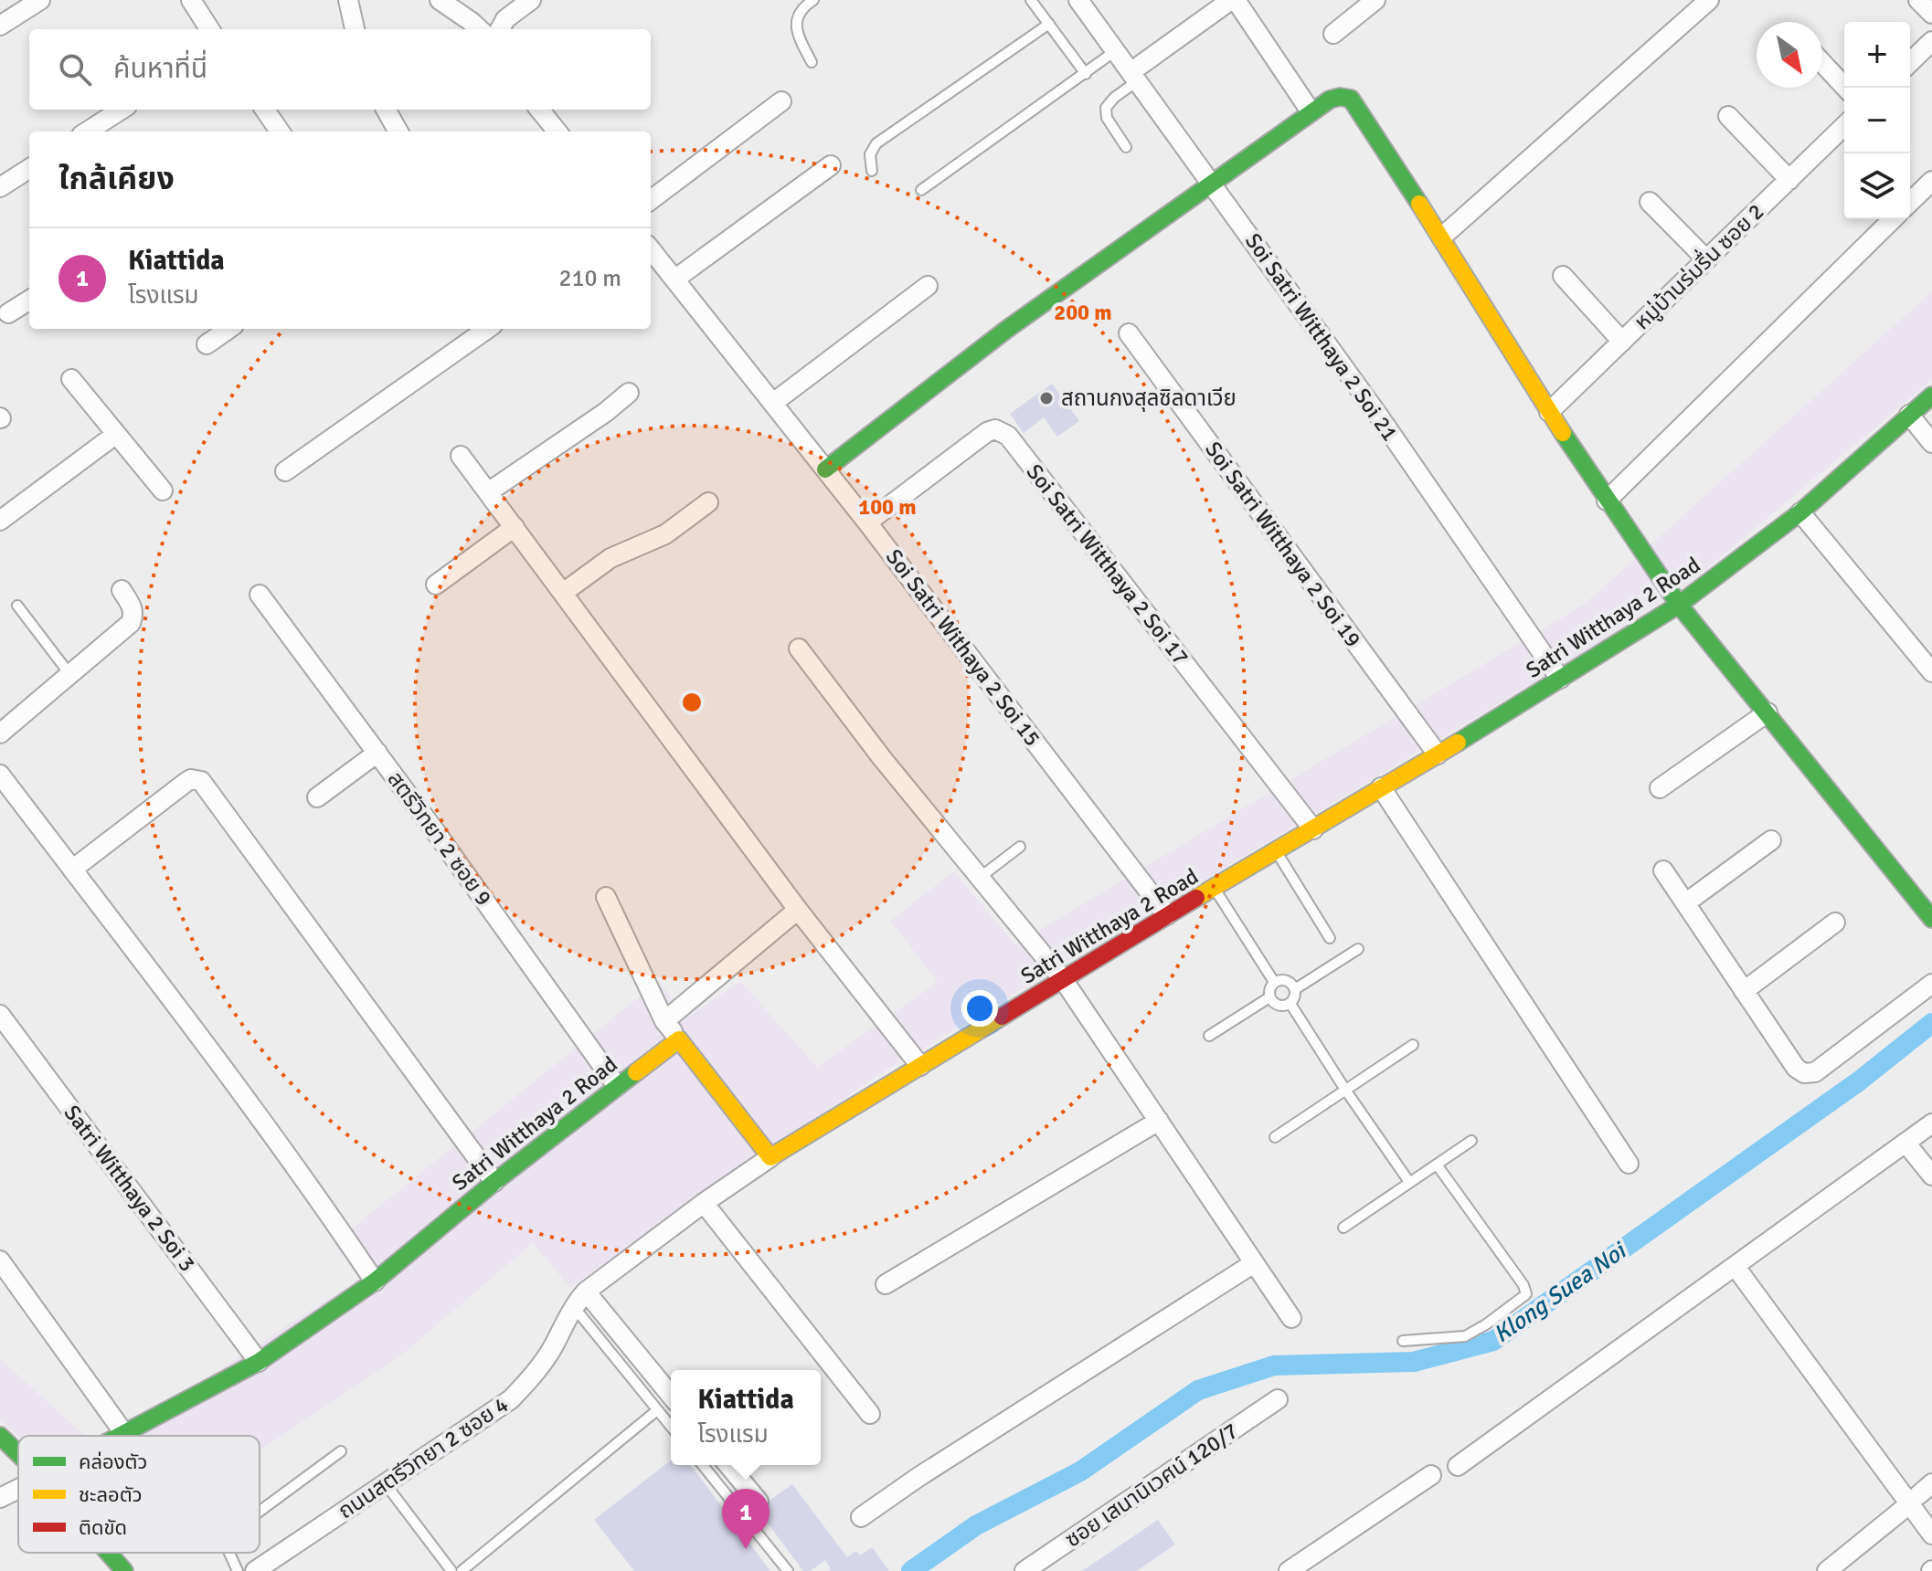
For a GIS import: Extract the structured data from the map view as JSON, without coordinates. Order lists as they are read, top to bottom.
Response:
{
  "streets": {
    "street": [
      "หมู่บ้านร่มรื่น ซอย 2",
      "Soi Satri Witthaya 2 Soi 21",
      "Soi Satri Witthaya 2 Soi 19",
      "Soi Satri Witthaya 2 Soi 17",
      "Satri Witthaya 2 Road",
      "Soi Satri Withaya 2 Soi 15",
      "สตรีวิทยา 2 ซอย 9",
      "Satri Witthaya 2 Soi 3",
      "ถนนสตรีวิทยา 2 ซอย 4",
      "ซอย เสนานิเวศน์ 120/7"
    ]
  },
  "crossings": [
    ["Soi Satri Witthaya 2 Soi 21", "Satri Witthaya 2 Road"],
    ["Soi Satri Witthaya 2 Soi 19", "Satri Witthaya 2 Road"],
    ["Soi Satri Witthaya 2 Soi 17", "Satri Witthaya 2 Road"],
    ["Soi Satri Witthaya 2 Soi 17", "Soi Satri Withaya 2 Soi 15"],
    ["Satri Witthaya 2 Road", "Soi Satri Withaya 2 Soi 15"],
    ["Satri Witthaya 2 Road", "สตรีวิทยา 2 ซอย 9"],
    ["Satri Witthaya 2 Road", "Satri Witthaya 2 Soi 3"],
    ["Satri Witthaya 2 Road", "ถนนสตรีวิทยา 2 ซอย 4"]
  ],
  "water": ["Klong Suea Noi"],
  "places": ["สถานกงสุลซิลดาเวีย"],
  "legend": ["คล่องตัว", "ชะลอตัว", "ติดขัด"],
  "north": "bottom right",
  "page": {
    "map_buttons": ["+", "−"],
    "search": "ค้นหาที่นี่",
    "heading": "ใกล้เคียง",
    "list": [
      {
        "mark": "1",
        "name": "Kiattida",
        "note": "โรงแรม",
        "value": "210 m"
      }
    ],
    "popup": ["Kiattida", "โรงแรม"],
    "pins": "1"
  },
  "rings": ["200 m", "100 m"]
}
